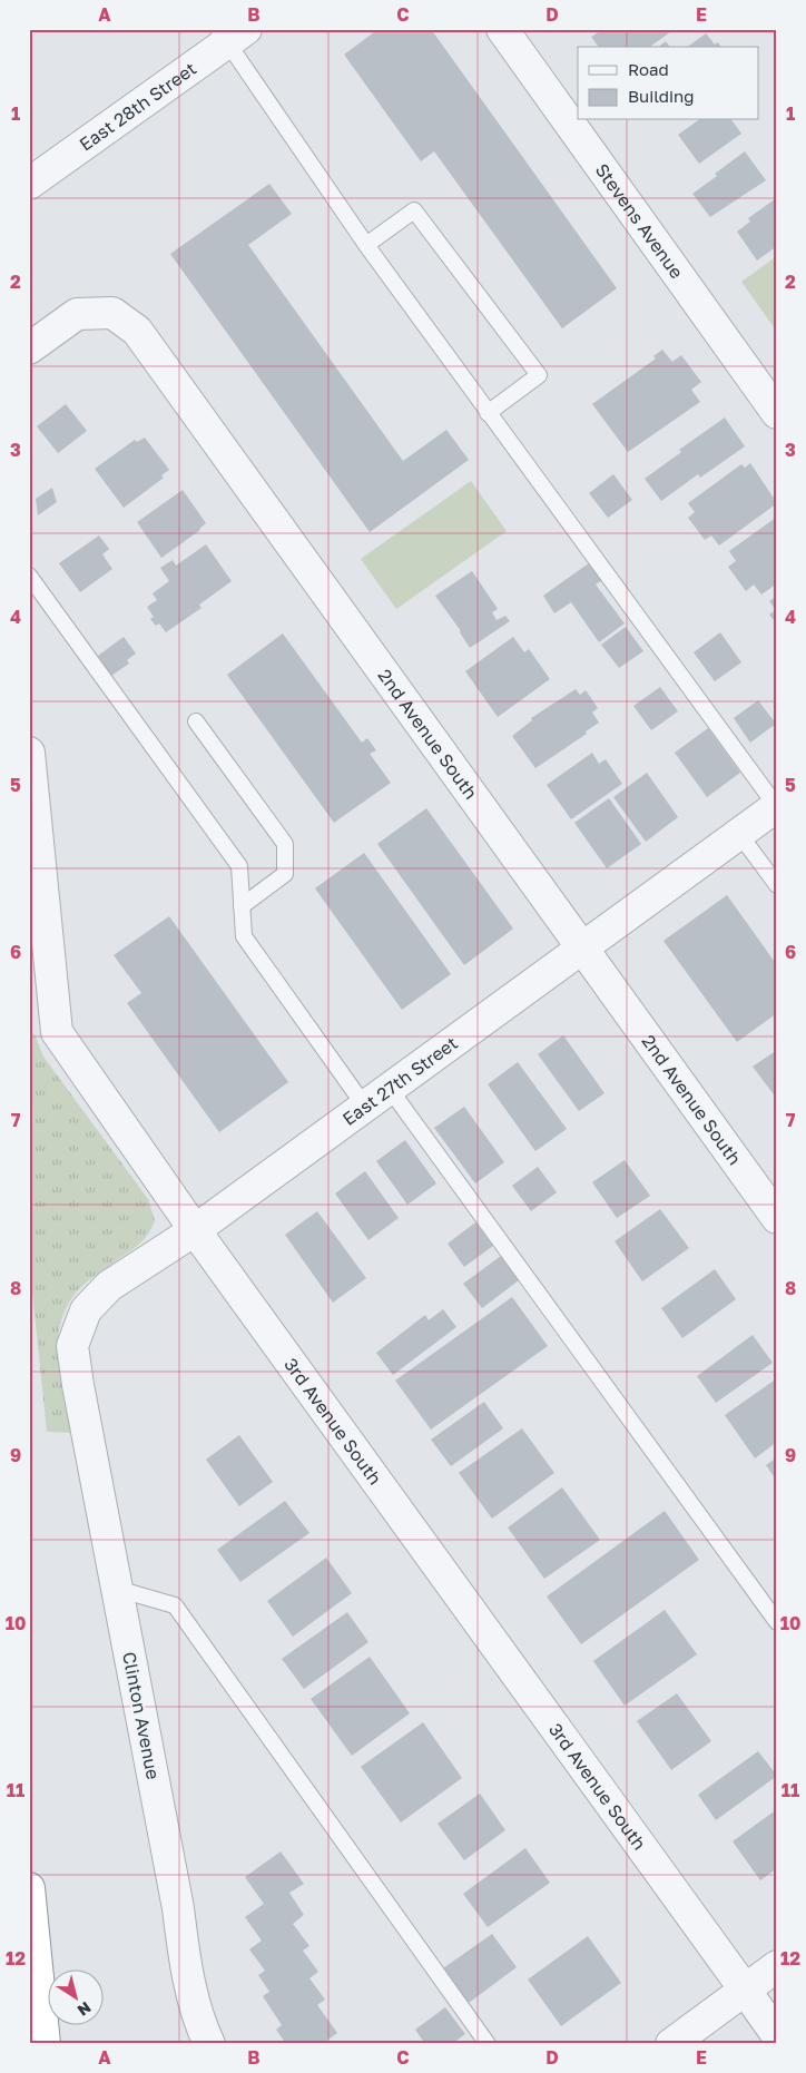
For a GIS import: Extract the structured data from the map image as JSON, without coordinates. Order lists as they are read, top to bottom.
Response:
{
  "streets": {
    "street": [
      "East 28th Street",
      "Stevens Avenue",
      "2nd Avenue South",
      "East 27th Street",
      "3rd Avenue South",
      "Clinton Avenue"
    ]
  },
  "crossings": [
    ["2nd Avenue South", "East 27th Street"],
    ["East 27th Street", "3rd Avenue South"],
    ["East 27th Street", "Clinton Avenue"]
  ],
  "legend": ["Road", "Building"],
  "north": "bottom right",
  "grid": {
    "columns": [
      "A",
      "B",
      "C",
      "D",
      "E"
    ],
    "rows": [
      "1",
      "2",
      "3",
      "4",
      "5",
      "6",
      "7",
      "8",
      "9",
      "10",
      "11",
      "12"
    ]
  }
}
